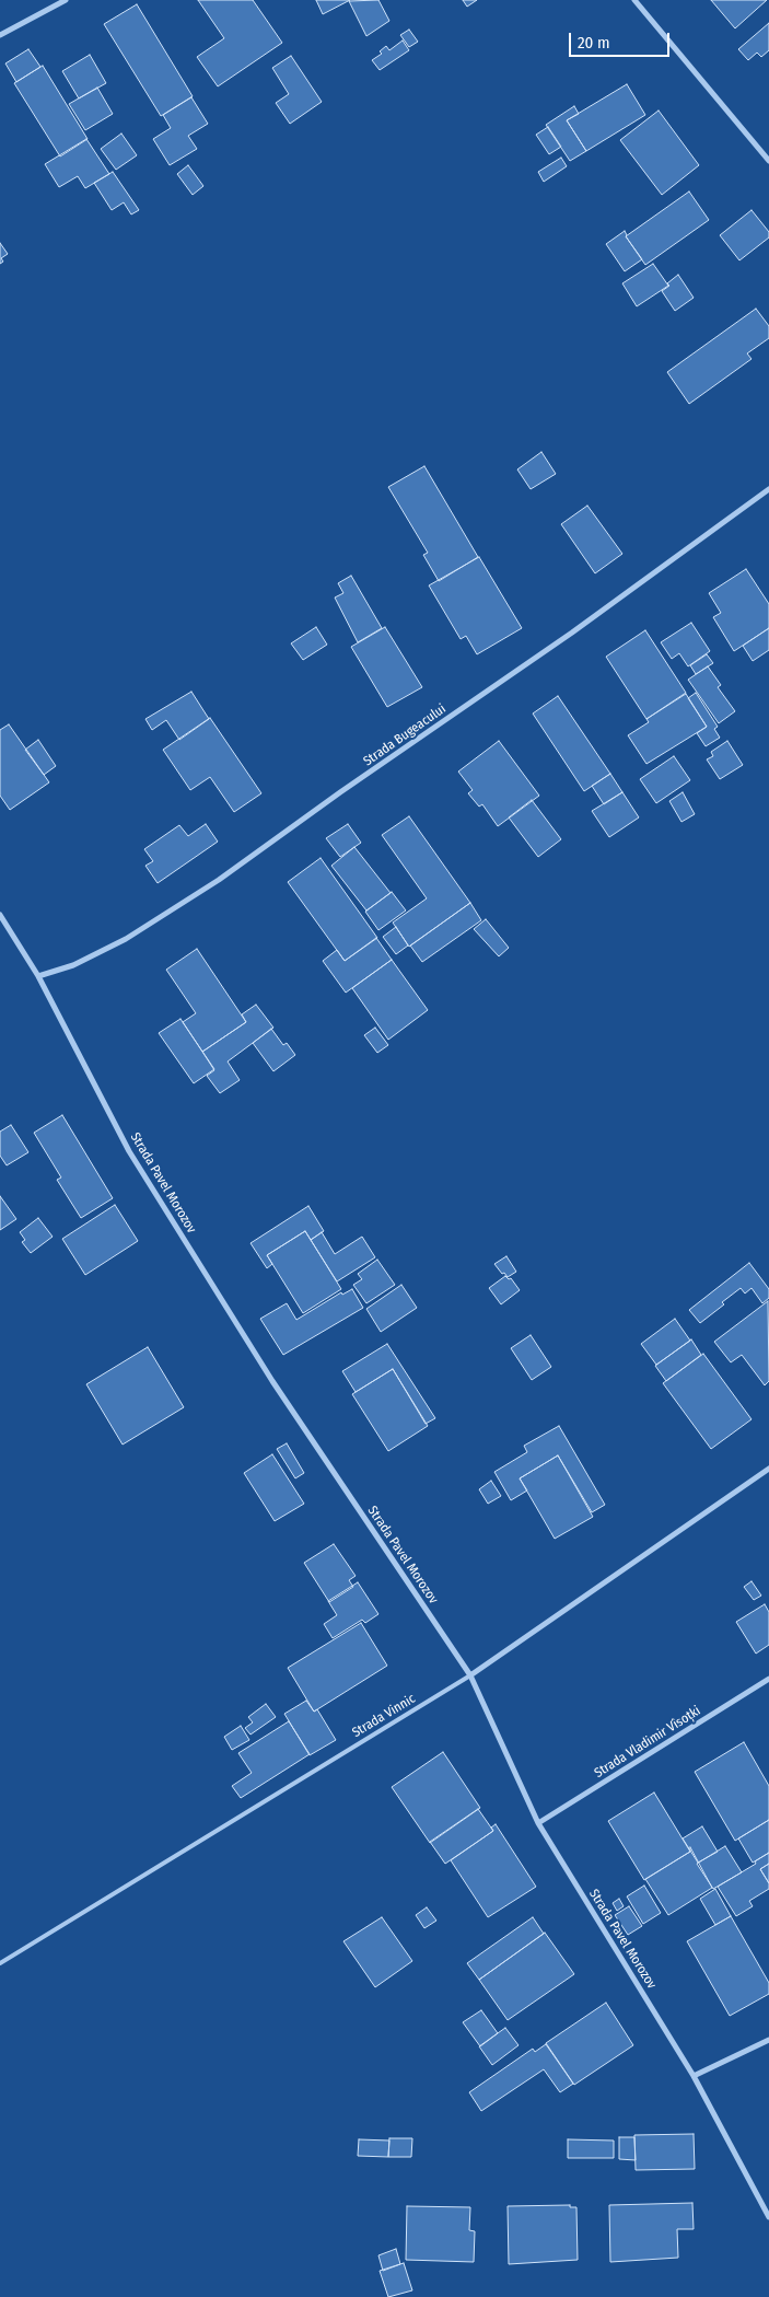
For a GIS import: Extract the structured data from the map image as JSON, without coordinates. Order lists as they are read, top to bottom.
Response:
{
  "streets": {
    "street": [
      "Strada Bugeacului",
      "Strada Pavel Morozov",
      "Strada Vinnic",
      "Strada Vladimir Vîsoțki"
    ]
  },
  "crossings": [
    ["Strada Bugeacului", "Strada Pavel Morozov"],
    ["Strada Pavel Morozov", "Strada Vinnic"],
    ["Strada Pavel Morozov", "Strada Vladimir Vîsoțki"]
  ],
  "scale_bar": "20 m"
}
